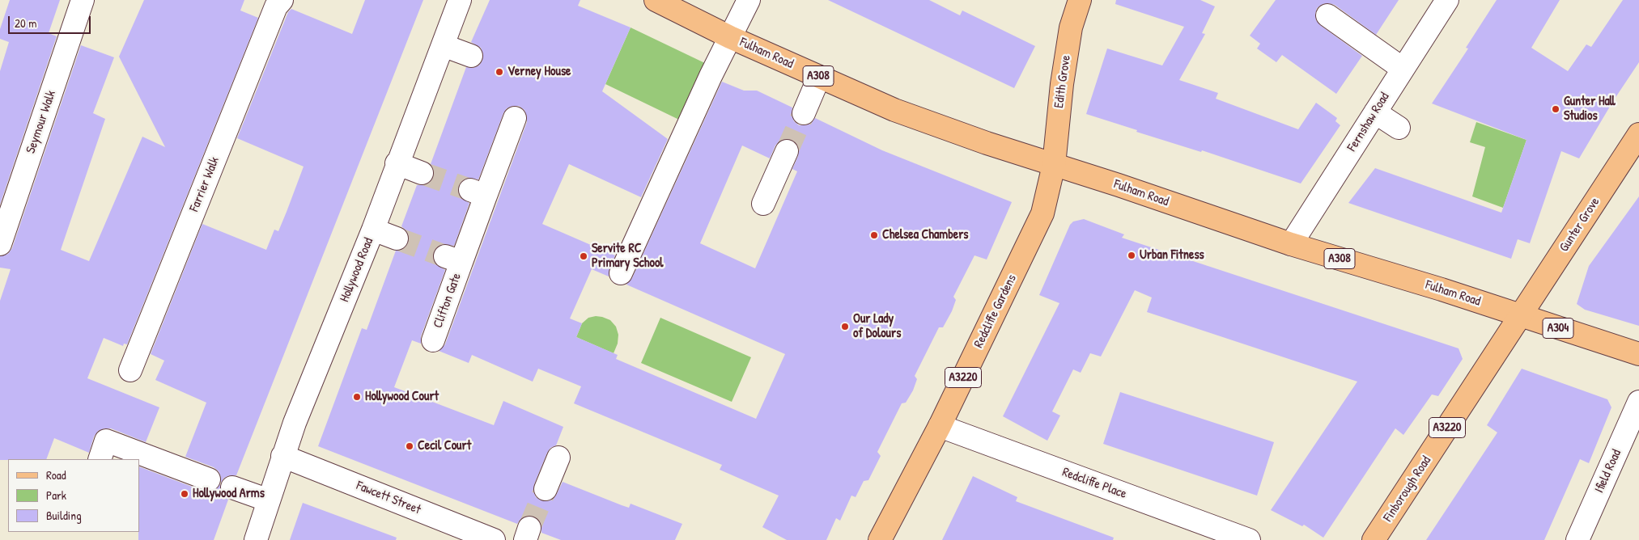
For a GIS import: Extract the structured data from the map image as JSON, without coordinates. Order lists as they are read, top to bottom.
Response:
{
  "streets": {
    "main road": [
      "Fulham Road",
      "A308",
      "Edith Grove",
      "Gunter Grove",
      "Redcliffe Gardens",
      "A304",
      "A3220",
      "Finborough Road"
    ],
    "street": [
      "Seymour Walk",
      "Fernshaw Road",
      "Farrier Walk",
      "Hollywood Road",
      "Clifton Gate",
      "Ifield Road",
      "Redcliffe Place",
      "Fawcett Street"
    ]
  },
  "crossings": [
    ["Fulham Road", "Edith Grove"],
    ["Fulham Road", "Fernshaw Road"],
    ["Fulham Road", "Gunter Grove"],
    ["Fulham Road", "Redcliffe Gardens"],
    ["Fulham Road", "Finborough Road"],
    ["Edith Grove", "Redcliffe Gardens"],
    ["Gunter Grove", "Finborough Road"],
    ["Hollywood Road", "Fawcett Street"],
    ["Redcliffe Gardens", "Redcliffe Place"]
  ],
  "places": [
    "Verney House",
    "Gunter Hall Studios",
    "Chelsea Chambers",
    "Urban Fitness",
    "Servite RC Primary School",
    "Our Lady of Dolours",
    "Hollywood Court",
    "Cecil Court",
    "Hollywood Arms"
  ],
  "legend": ["Road", "Park", "Building"],
  "scale_bar": "20 m"
}
